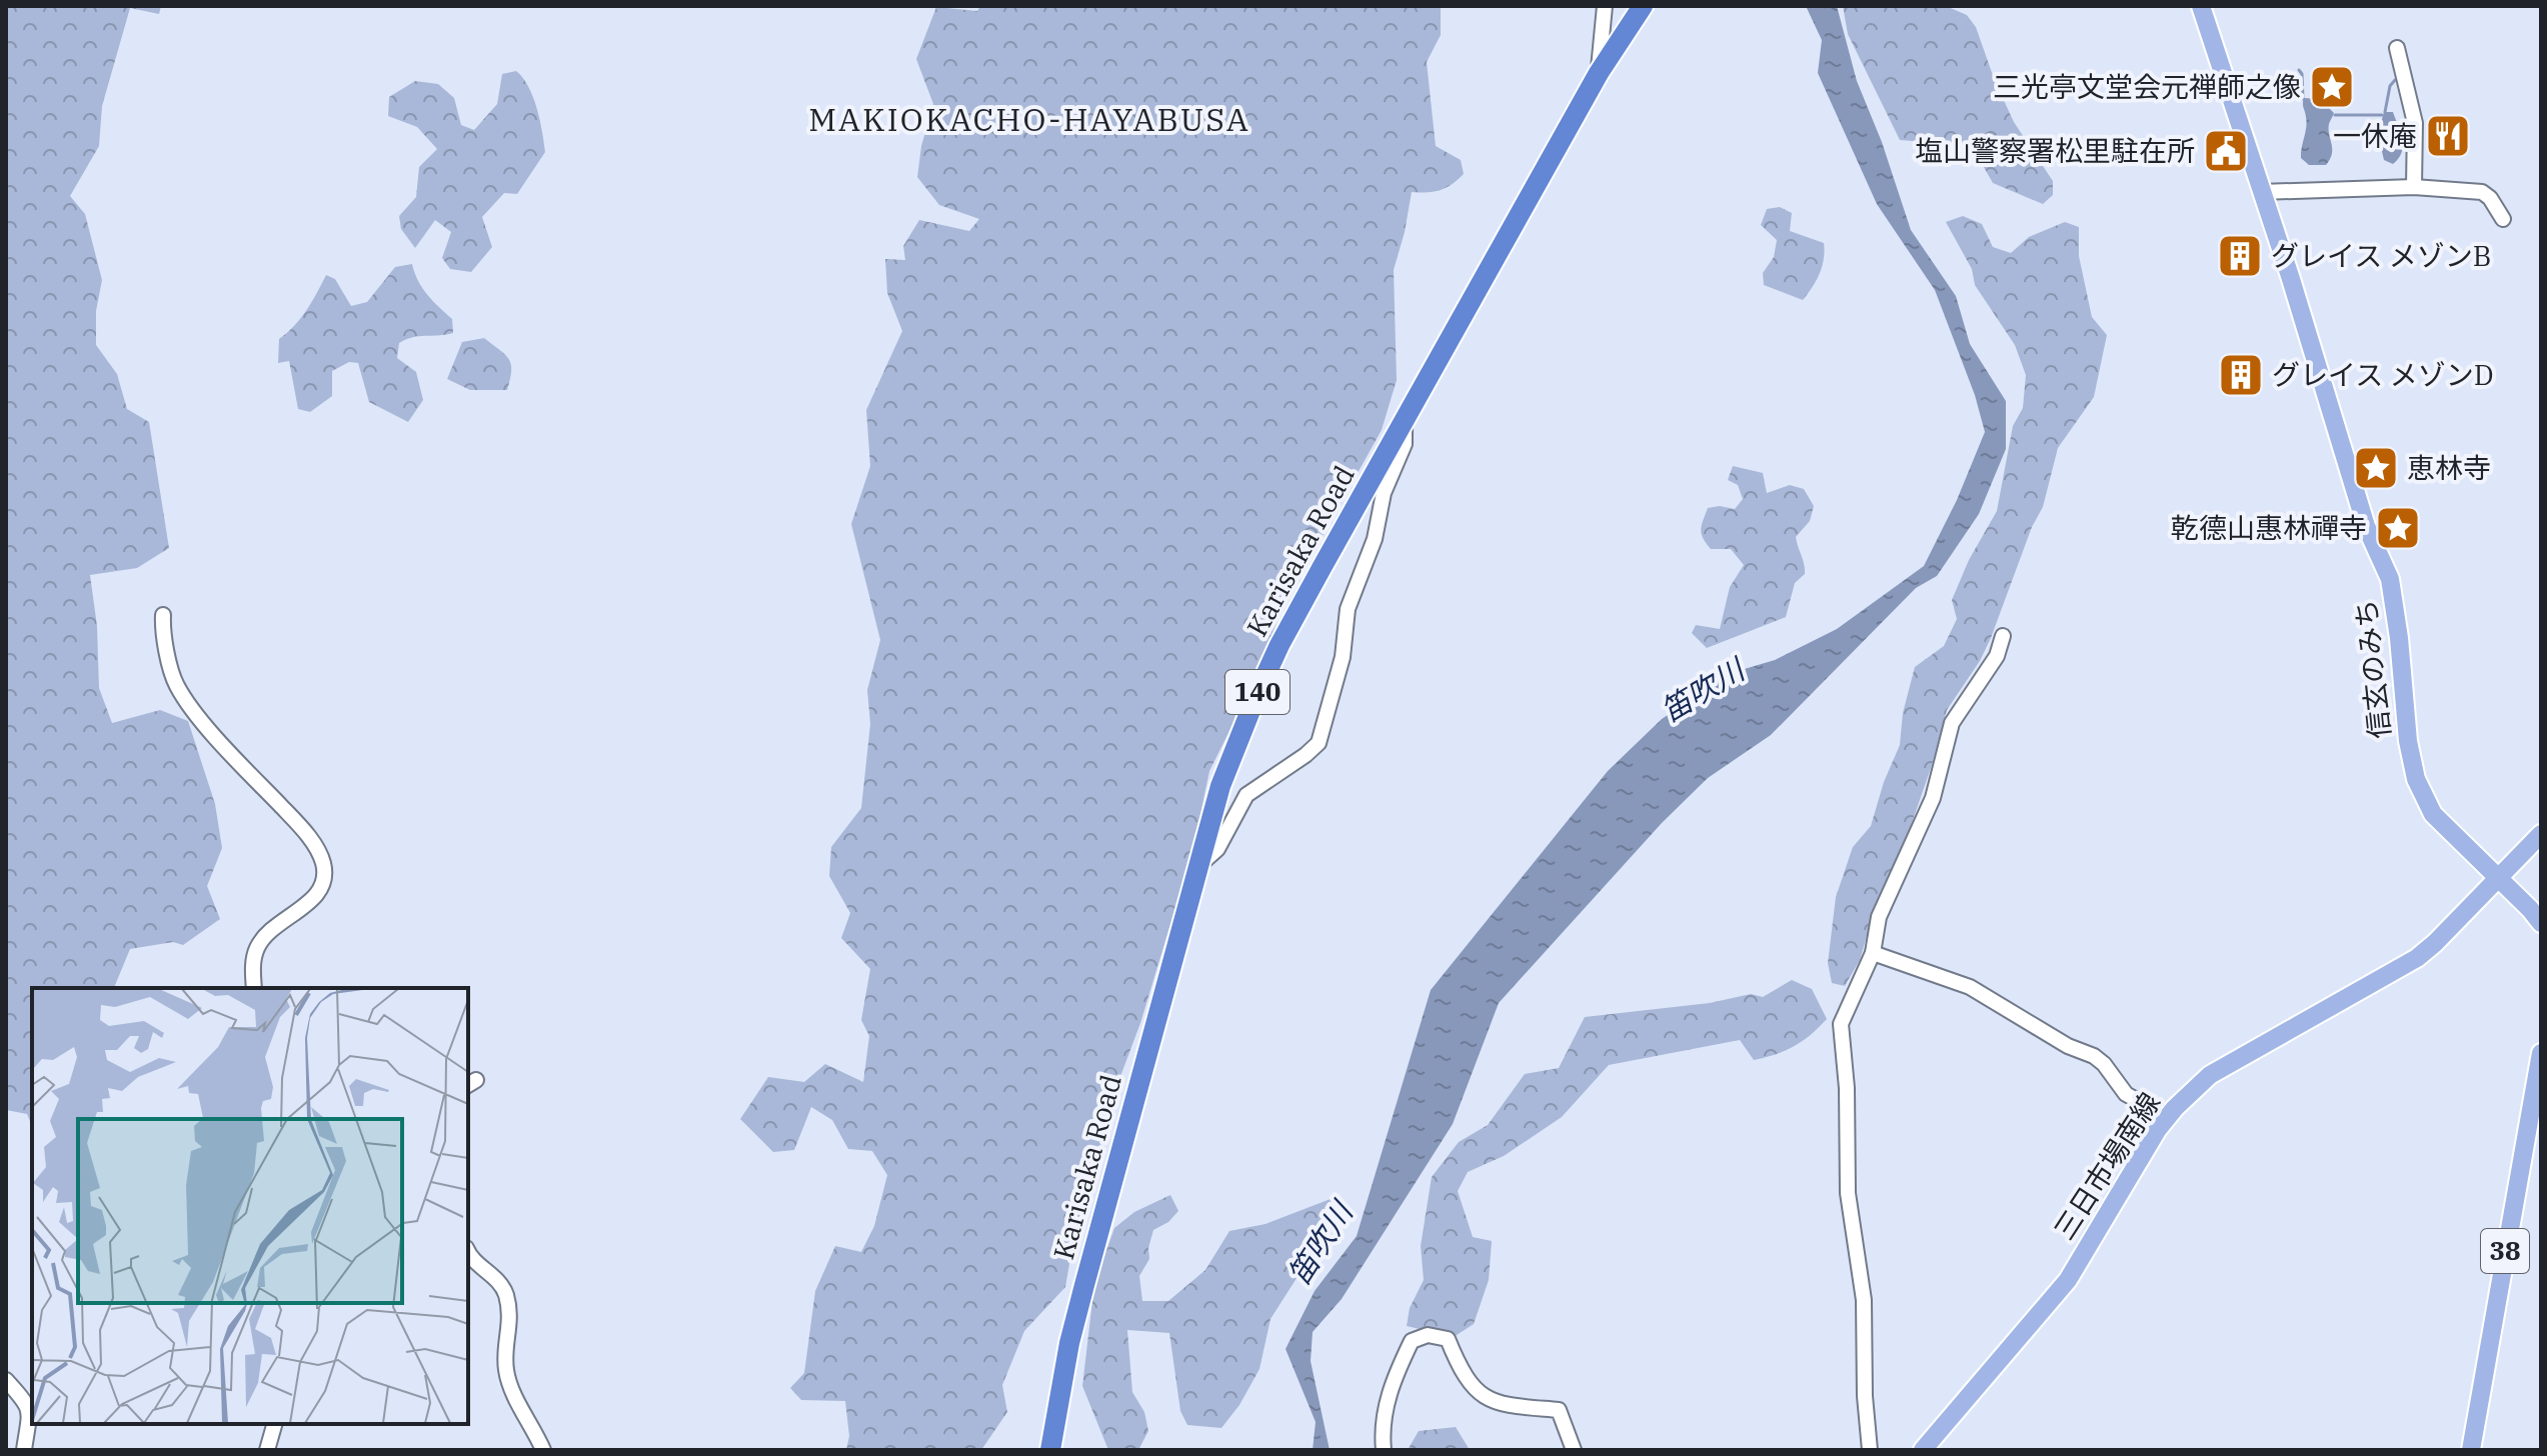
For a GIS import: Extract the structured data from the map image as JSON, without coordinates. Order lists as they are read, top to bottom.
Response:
{
  "streets": {
    "highway": ["Karisaka Road", "140"],
    "main road": ["信玄のみち", "三日市場南線", "38"]
  },
  "crossings": [
    ["信玄のみち", "三日市場南線"]
  ],
  "districts": ["MAKIOKACHO-HAYABUSA"],
  "water": ["笛吹川"],
  "places": {
    "place": ["三光亭文堂会元禅師之像", "恵林寺", "乾德山惠林禪寺"],
    "restaurant": ["一休庵"],
    "public building": ["塩山警察署松里駐在所"],
    "building": ["グレイス メゾンB", "グレイス メゾンD"]
  }
}
